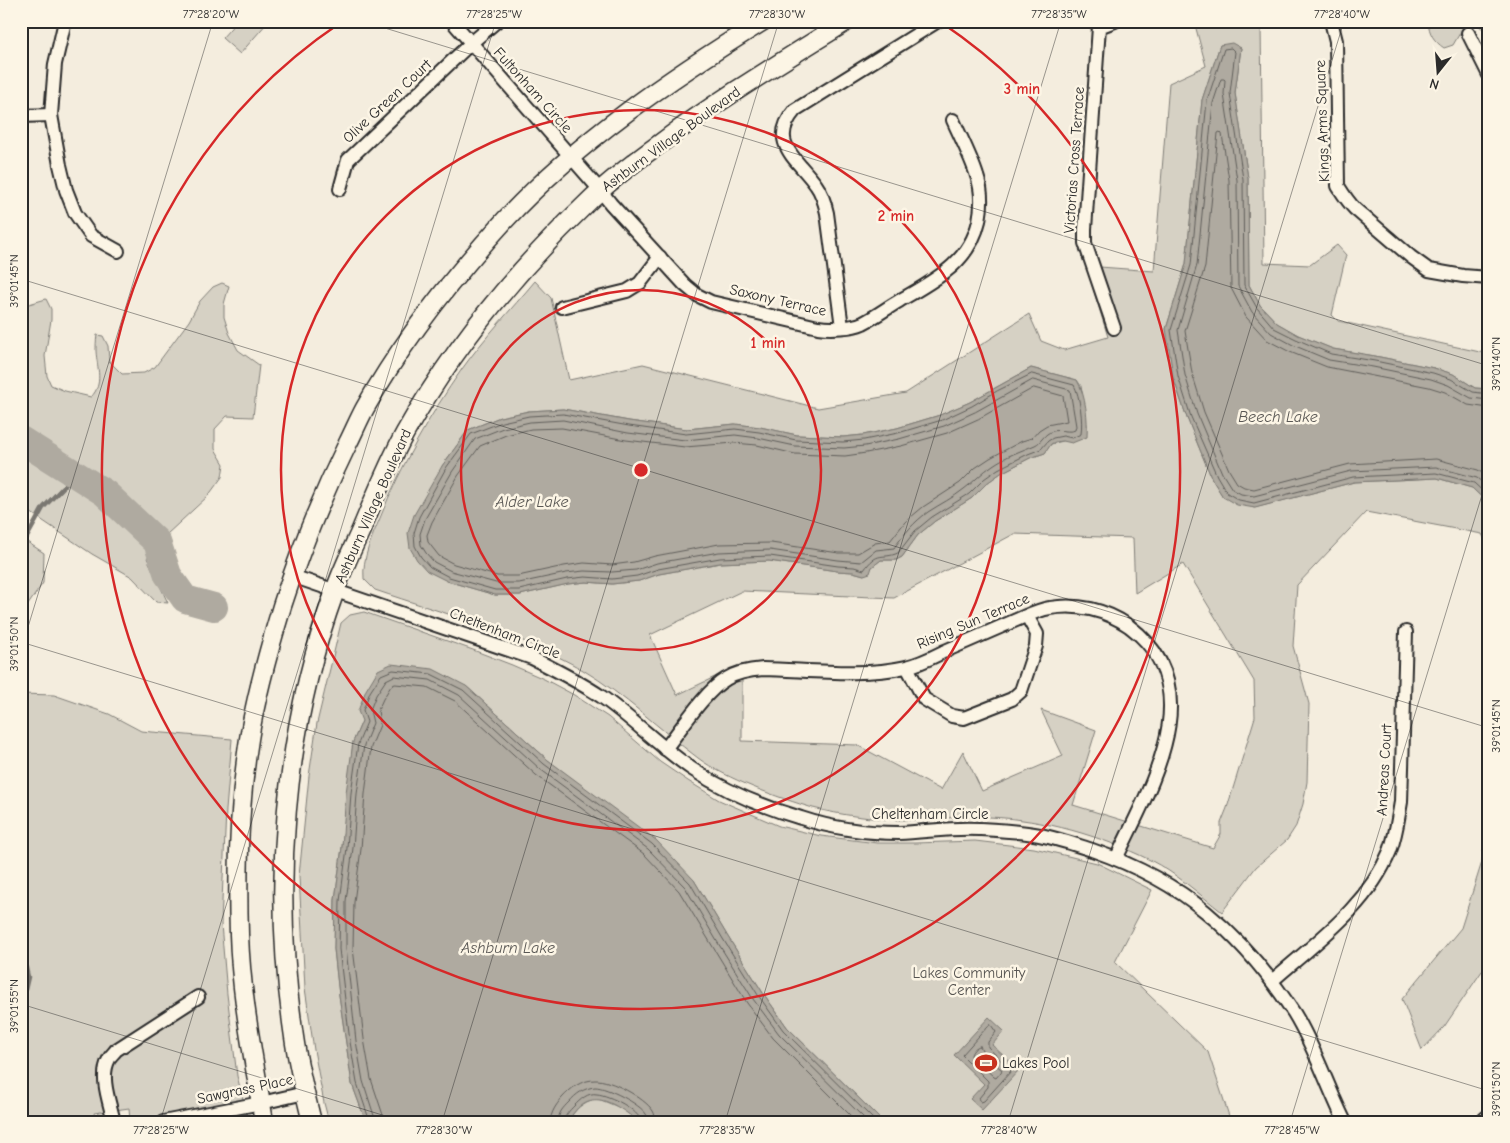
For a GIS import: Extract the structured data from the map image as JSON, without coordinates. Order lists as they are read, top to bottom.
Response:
{
  "streets": {
    "main road": ["Ashburn Village Boulevard"],
    "street": [
      "Fultonham Circle",
      "Olive Green Court",
      "Kings Arms Square",
      "Victorias Cross Terrace",
      "Saxony Terrace",
      "Rising Sun Terrace",
      "Cheltenham Circle",
      "Andreas Court",
      "Sawgrass Place"
    ]
  },
  "crossings": [
    ["Fultonham Circle", "Olive Green Court"],
    ["Fultonham Circle", "Saxony Terrace"],
    ["Ashburn Village Boulevard", "Saxony Terrace"],
    ["Ashburn Village Boulevard", "Cheltenham Circle"],
    ["Ashburn Village Boulevard", "Sawgrass Place"],
    ["Rising Sun Terrace", "Cheltenham Circle"],
    ["Cheltenham Circle", "Andreas Court"]
  ],
  "water": ["Beech Lake", "Alder Lake", "Ashburn Lake"],
  "parks": ["Lakes Community Center"],
  "places": {
    "sports": ["Lakes Pool"]
  },
  "north": "bottom",
  "coordinates": [
    "77°28'20\"W",
    "77°28'25\"W",
    "77°28'30\"W",
    "77°28'35\"W",
    "77°28'40\"W",
    "39°01'45\"N",
    "39°01'40\"N",
    "39°01'50\"N",
    "39°01'55\"N",
    "77°28'45\"W"
  ],
  "rings": ["3 min", "2 min", "1 min"]
}
